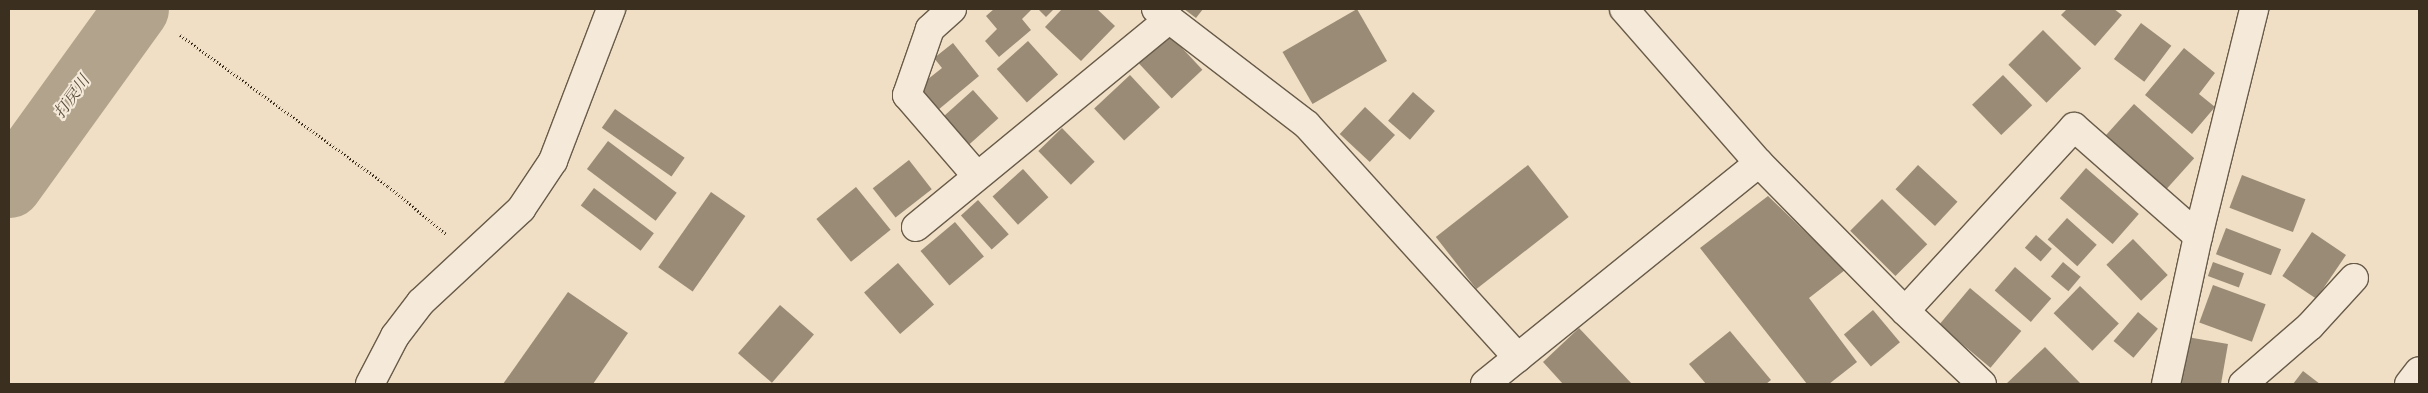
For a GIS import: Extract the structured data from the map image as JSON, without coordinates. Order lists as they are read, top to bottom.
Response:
{
  "water": ["打戻川"]
}
